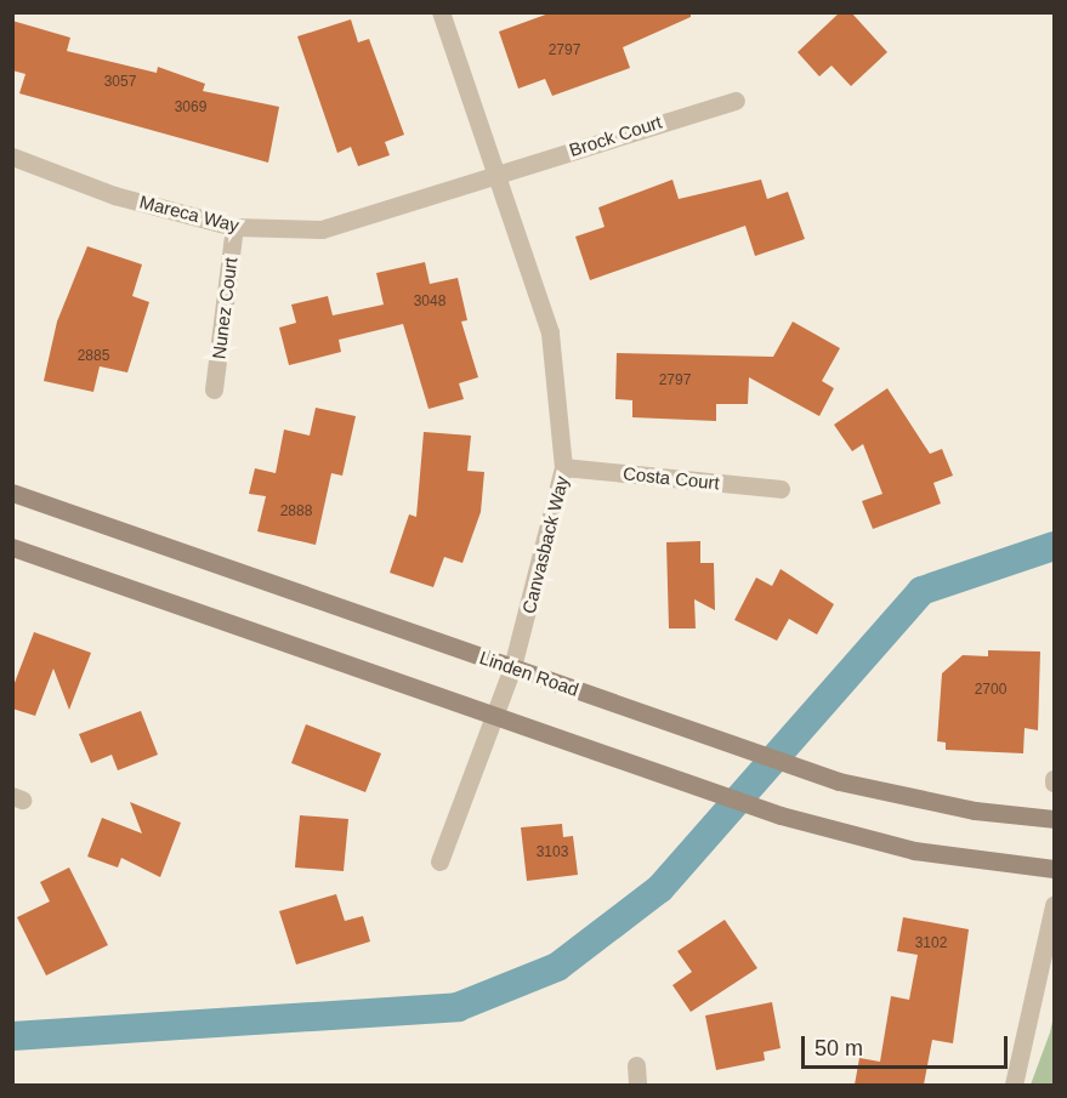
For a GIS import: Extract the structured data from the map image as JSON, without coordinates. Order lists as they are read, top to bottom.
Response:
{
  "streets": {
    "street": [
      "Brock Court",
      "Mareca Way",
      "Nunez Court",
      "Costa Court",
      "Canvasback Way",
      "Linden Road"
    ]
  },
  "crossings": [
    ["Brock Court", "Mareca Way"],
    ["Brock Court", "Canvasback Way"],
    ["Mareca Way", "Nunez Court"],
    ["Mareca Way", "Canvasback Way"],
    ["Costa Court", "Canvasback Way"],
    ["Canvasback Way", "Linden Road"]
  ],
  "house_numbers": [
    "2797",
    "3057",
    "3069",
    "3048",
    "2885",
    "2797",
    "2888",
    "2700",
    "3103",
    "3102"
  ],
  "scale_bar": "50 m"
}
